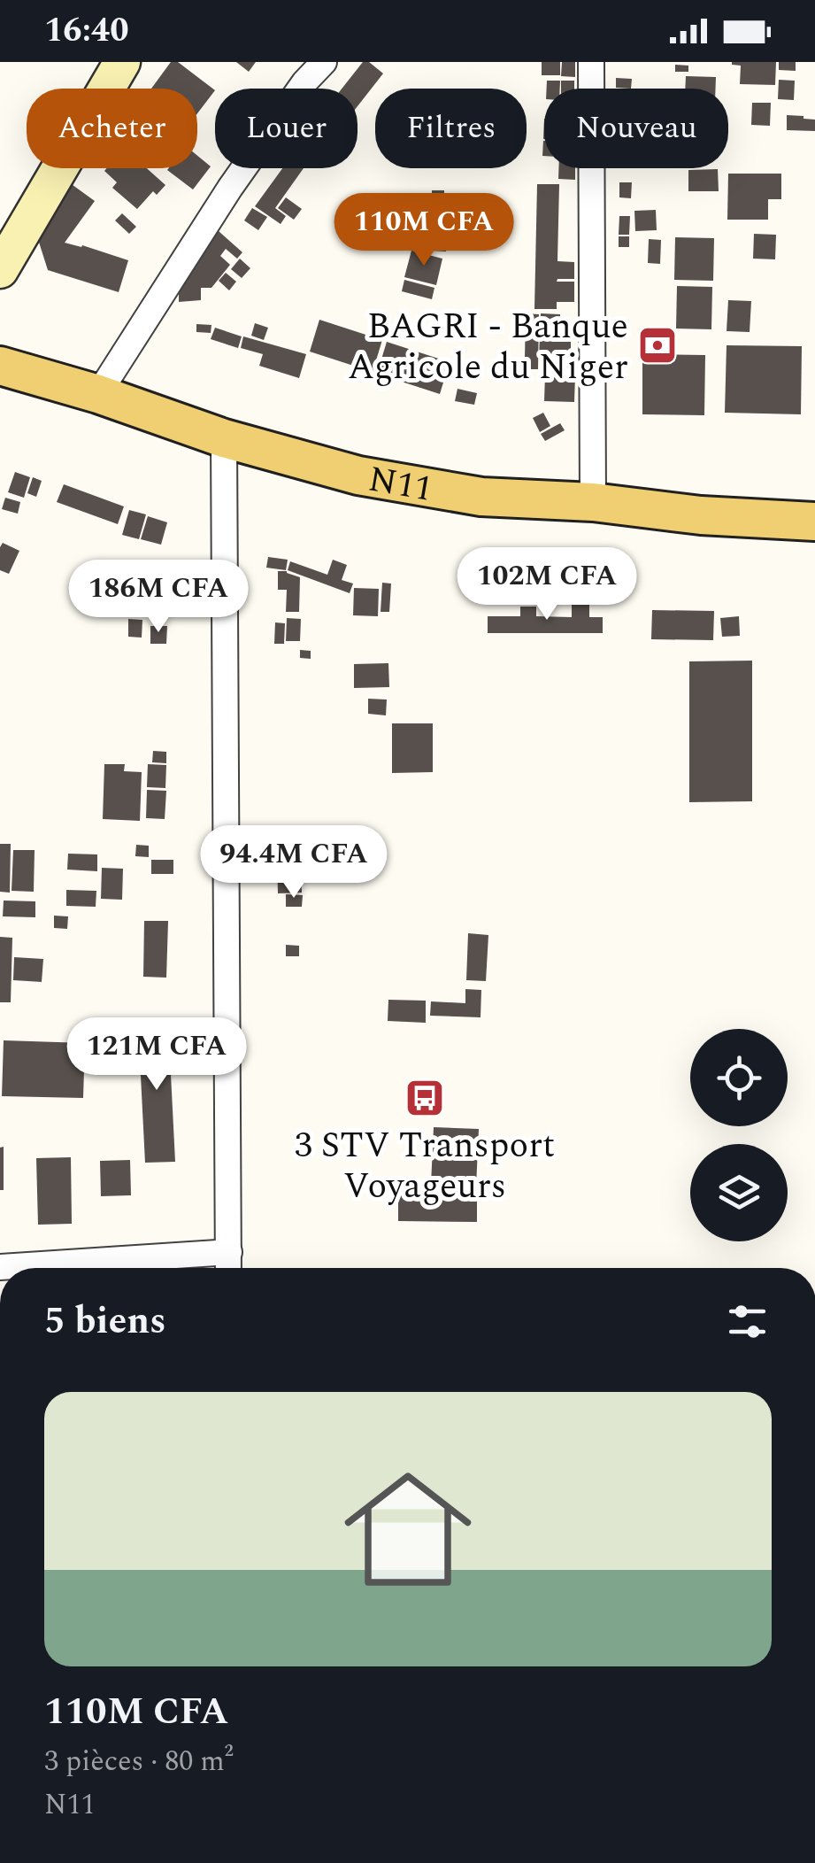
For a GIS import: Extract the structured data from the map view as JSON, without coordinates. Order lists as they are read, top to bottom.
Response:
{
  "streets": {
    "main road": ["N11"]
  },
  "places": {
    "bank": ["BAGRI - Banque Agricole du Niger"],
    "bus stop": ["3 STV Transport Voyageurs"]
  },
  "page": {
    "status": "16:40",
    "chip": [
      "Acheter",
      "Louer",
      "Filtres",
      "Nouveau"
    ],
    "price": [
      "110M CFA",
      "102M CFA",
      "186M CFA",
      "94.4M CFA",
      "121M CFA"
    ],
    "heading": "5 biens",
    "list": [
      {
        "name": "110M CFA",
        "note": "3 pièces · 80 m² · N11"
      }
    ]
  }
}
